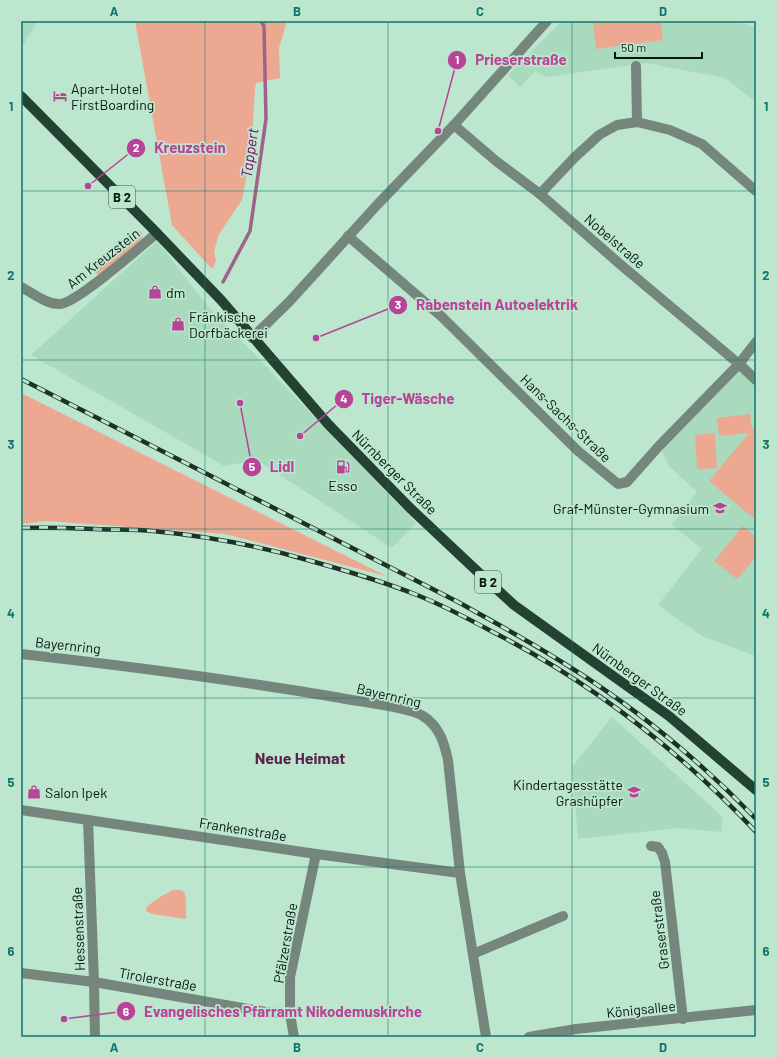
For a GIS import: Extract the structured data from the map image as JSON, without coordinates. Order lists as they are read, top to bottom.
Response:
{
  "streets": {
    "main road": ["B 2", "Nürnberger Straße"],
    "street": [
      "Nobelstraße",
      "Am Kreuzstein",
      "Hans-Sachs-Straße",
      "Bayernring",
      "Frankenstraße",
      "Hessenstraße",
      "Graserstraße",
      "Pfälzerstraße",
      "Tirolerstraße",
      "Königsallee"
    ]
  },
  "crossings": [
    ["Nobelstraße", "Hans-Sachs-Straße"],
    ["Am Kreuzstein", "Nürnberger Straße"],
    ["Bayernring", "Frankenstraße"],
    ["Frankenstraße", "Hessenstraße"],
    ["Frankenstraße", "Pfälzerstraße"],
    ["Hessenstraße", "Tirolerstraße"],
    ["Graserstraße", "Königsallee"],
    ["Pfälzerstraße", "Tirolerstraße"]
  ],
  "districts": ["Neue Heimat"],
  "water": ["Tappert"],
  "places": {
    "hotel": ["Apart-Hotel FirstBoarding"],
    "other": [
      "Prieserstraße",
      "Kreuzstein",
      "Rabenstein Autoelektrik",
      "Lidl",
      "Tiger-Wäsche",
      "Evangelisches Pfarramt Nikodemuskirche"
    ],
    "shop": ["dm", "Fränkische Dorfbäckerei", "Salon Ipek"],
    "fuel station": ["Esso"],
    "school or university": ["Graf-Münster-Gymnasium", "Kindertagesstätte Grashüpfer"]
  },
  "scale_bar": "50 m",
  "grid": {
    "columns": [
      "A",
      "B",
      "C",
      "D"
    ],
    "rows": [
      "1",
      "2",
      "3",
      "4",
      "5",
      "6"
    ]
  }
}
